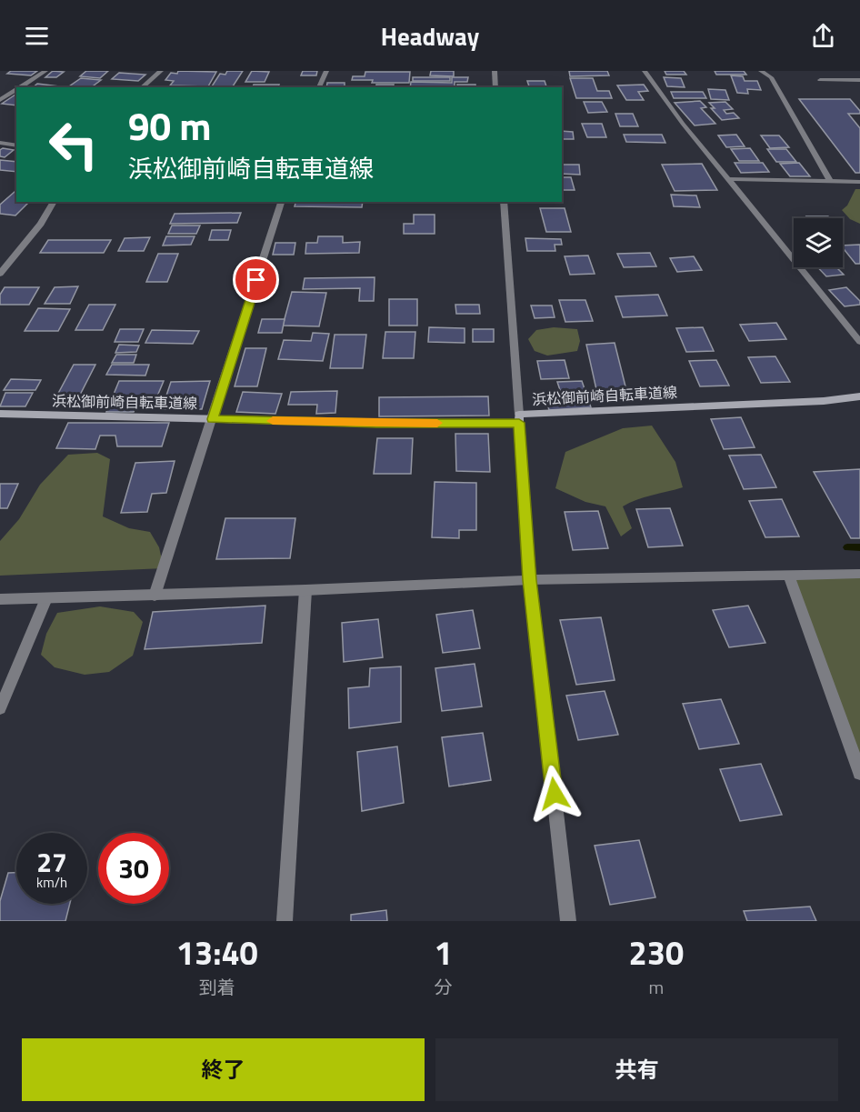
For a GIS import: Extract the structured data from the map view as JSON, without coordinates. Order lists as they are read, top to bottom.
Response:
{
  "streets": {
    "main road": ["浜松御前崎自転車道線"]
  },
  "page": {
    "header": "Headway",
    "turn": ["90 m", "浜松御前崎自転車道線"],
    "speed": "27 km/h",
    "limit": "30",
    "eta": [
      "13:40",
      "到着",
      "1",
      "分",
      "230",
      "m"
    ],
    "buttons": ["終了", "共有"]
  }
}
